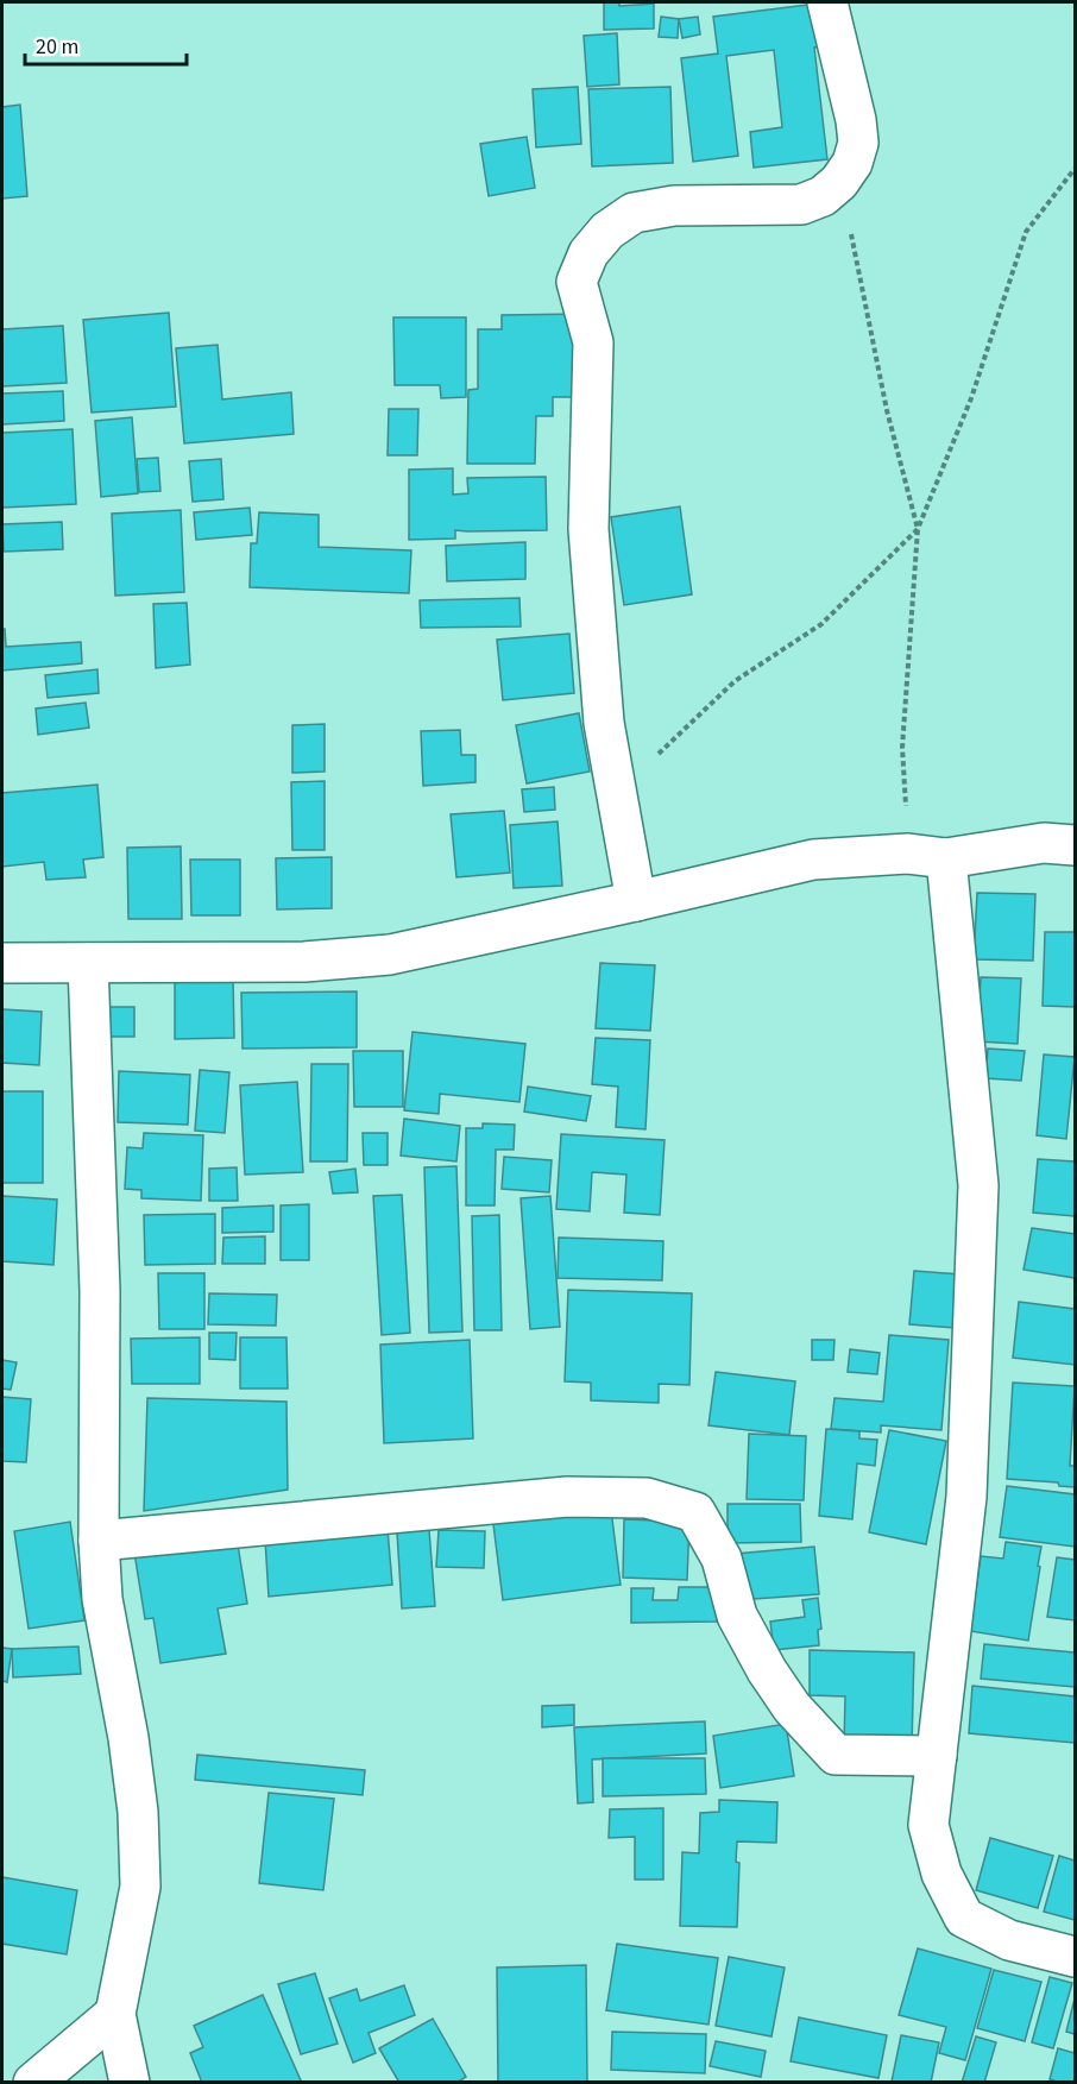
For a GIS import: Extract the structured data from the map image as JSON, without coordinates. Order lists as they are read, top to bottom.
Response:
{
  "scale_bar": "20 m"
}
